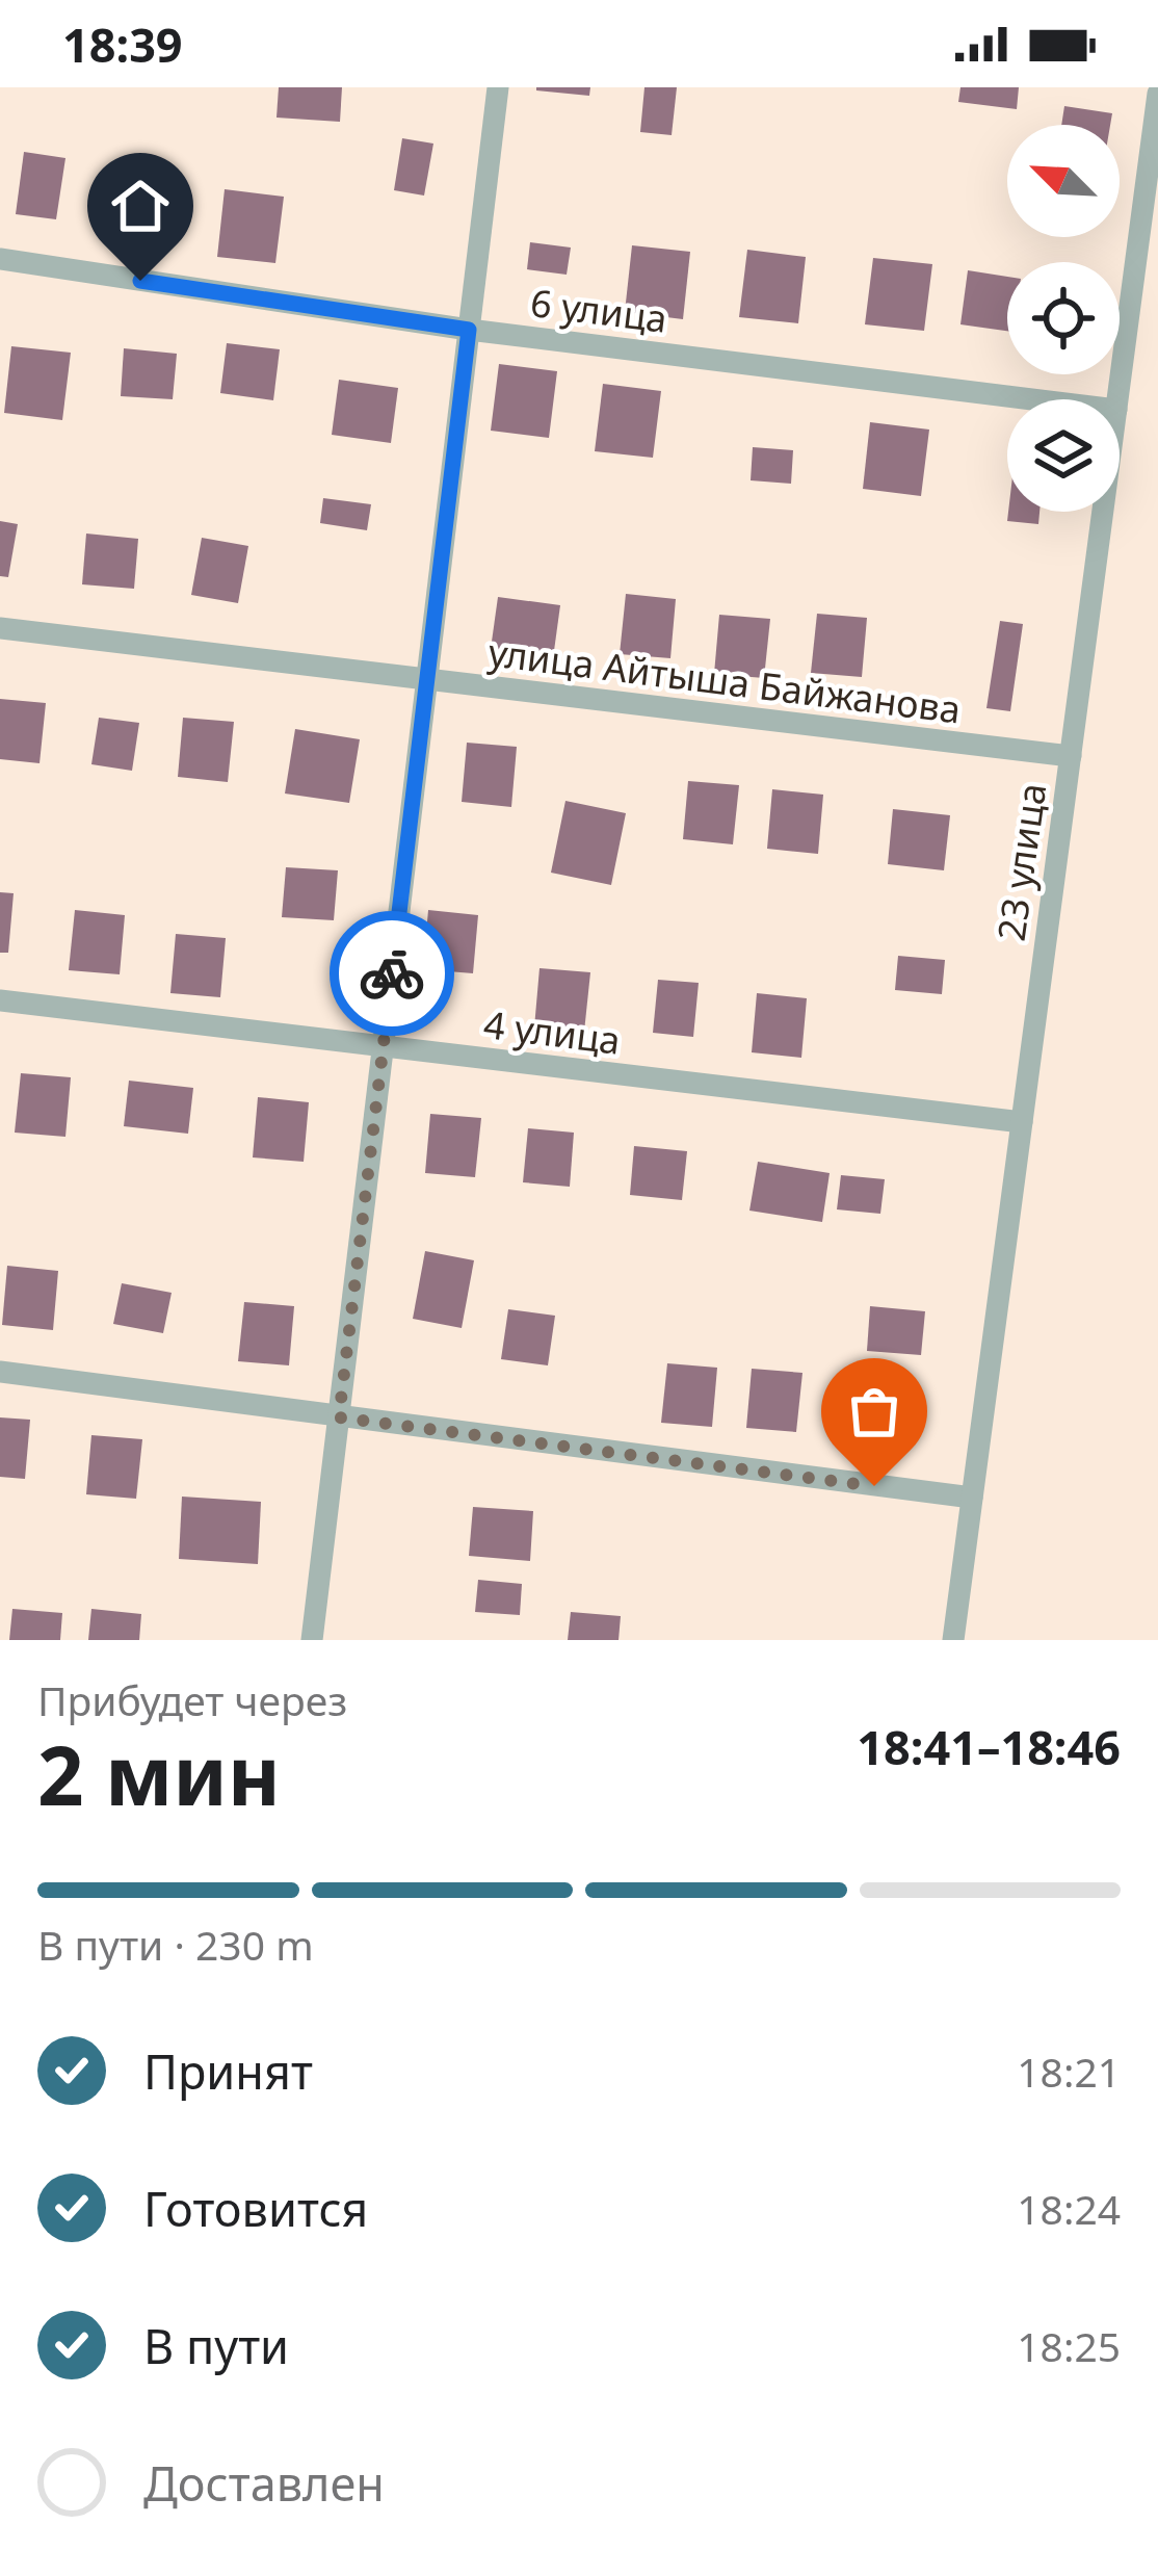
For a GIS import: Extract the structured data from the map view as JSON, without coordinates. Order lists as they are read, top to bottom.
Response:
{
  "streets": {
    "street": [
      "6 улица",
      "улица Айтыша Байжанова",
      "23 улица",
      "4 улица"
    ]
  },
  "crossings": [
    ["улица Айтыша Байжанова", "23 улица"],
    ["23 улица", "4 улица"]
  ],
  "north": "top left",
  "page": {
    "status": "18:39",
    "heading": ["2 мин", "Прибудет через", "18:41–18:46"],
    "bar": "В пути · 230 m",
    "list": [
      ["Принят", "18:21"],
      ["Готовится", "18:24"],
      ["В пути", "18:25"],
      "Доставлен"
    ]
  }
}
